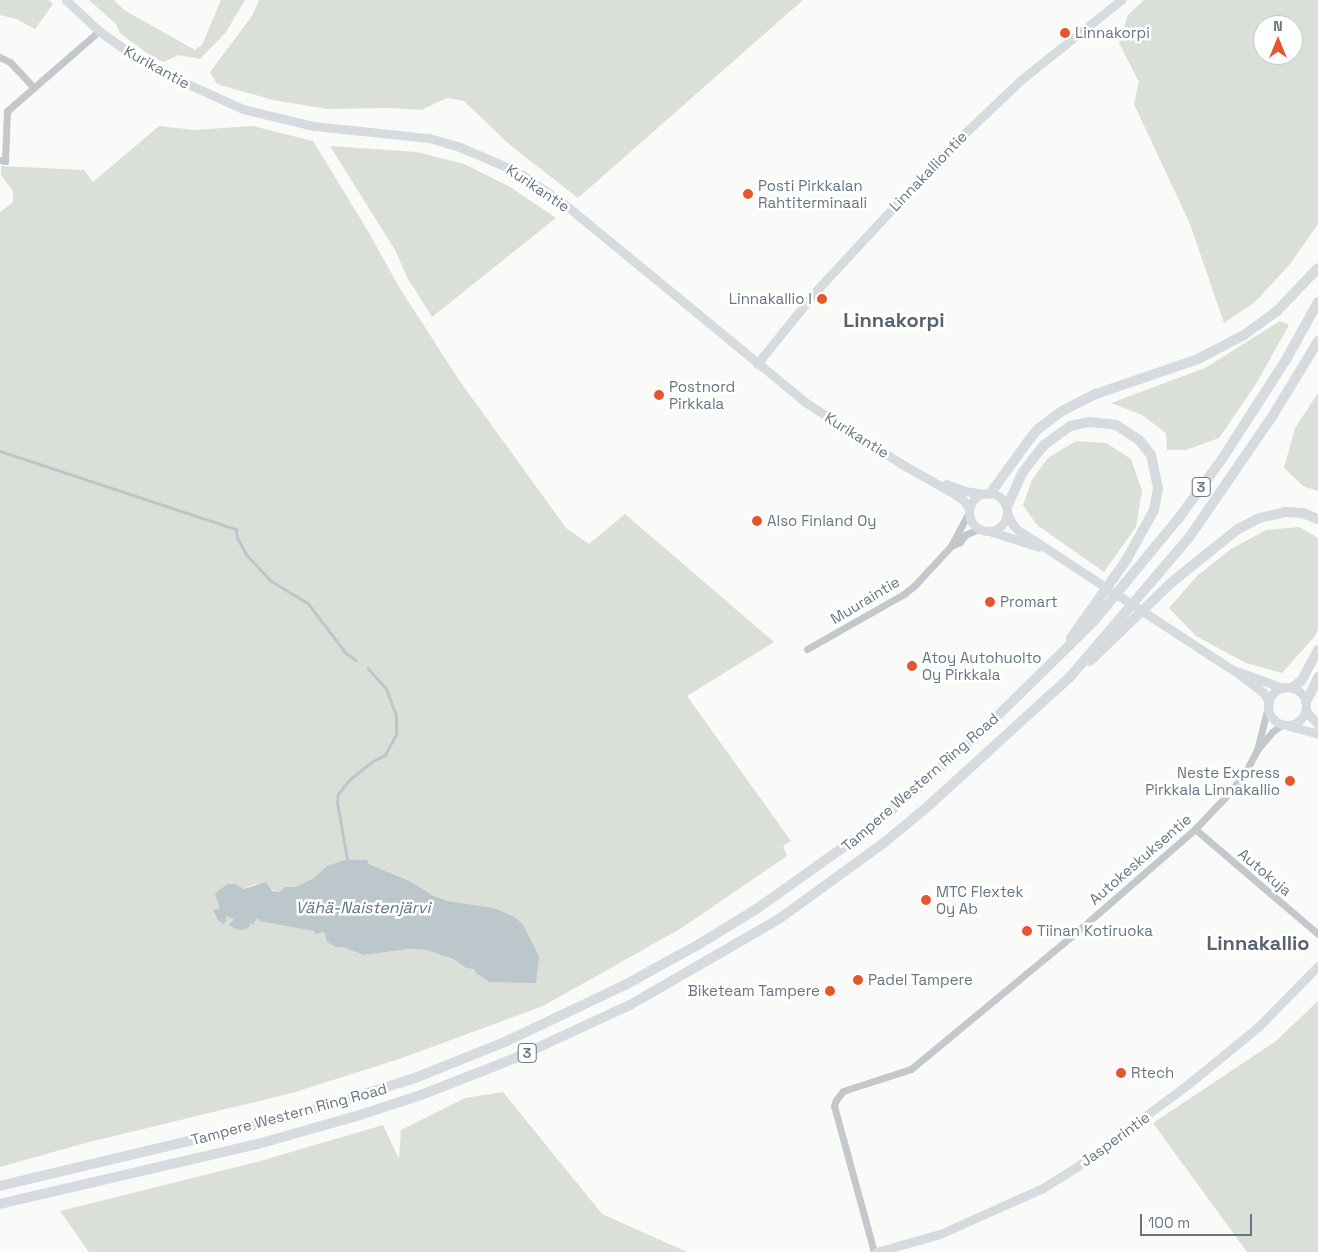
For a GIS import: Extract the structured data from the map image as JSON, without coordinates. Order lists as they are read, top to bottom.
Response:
{
  "streets": {
    "highway": ["3", "Tampere Western Ring Road"],
    "main road": ["Kurikantie", "Linnakalliontie", "Jasperintie"],
    "street": ["Muuraintie", "Autokeskuksentie", "Autokuja"]
  },
  "crossings": [
    ["Kurikantie", "Linnakalliontie"],
    ["Kurikantie", "Muuraintie"],
    ["Autokeskuksentie", "Autokuja"],
    ["Autokeskuksentie", "Jasperintie"]
  ],
  "districts": ["Linnakorpi", "Linnakallio"],
  "water": ["Vähä-Naistenjärvi"],
  "places": [
    "Linnakorpi",
    "Posti Pirkkalan Rahtiterminaali",
    "Linnakallio I",
    "Postnord Pirkkala",
    "Also Finland Oy",
    "Promart",
    "Atoy Autohuolto Oy Pirkkala",
    "Neste Express Pirkkala Linnakallio",
    "MTC Flextek Oy Ab",
    "Tiinan Kotiruoka",
    "Padel Tampere",
    "Biketeam Tampere",
    "Rtech"
  ],
  "scale_bar": "100 m",
  "north": "top"
}
